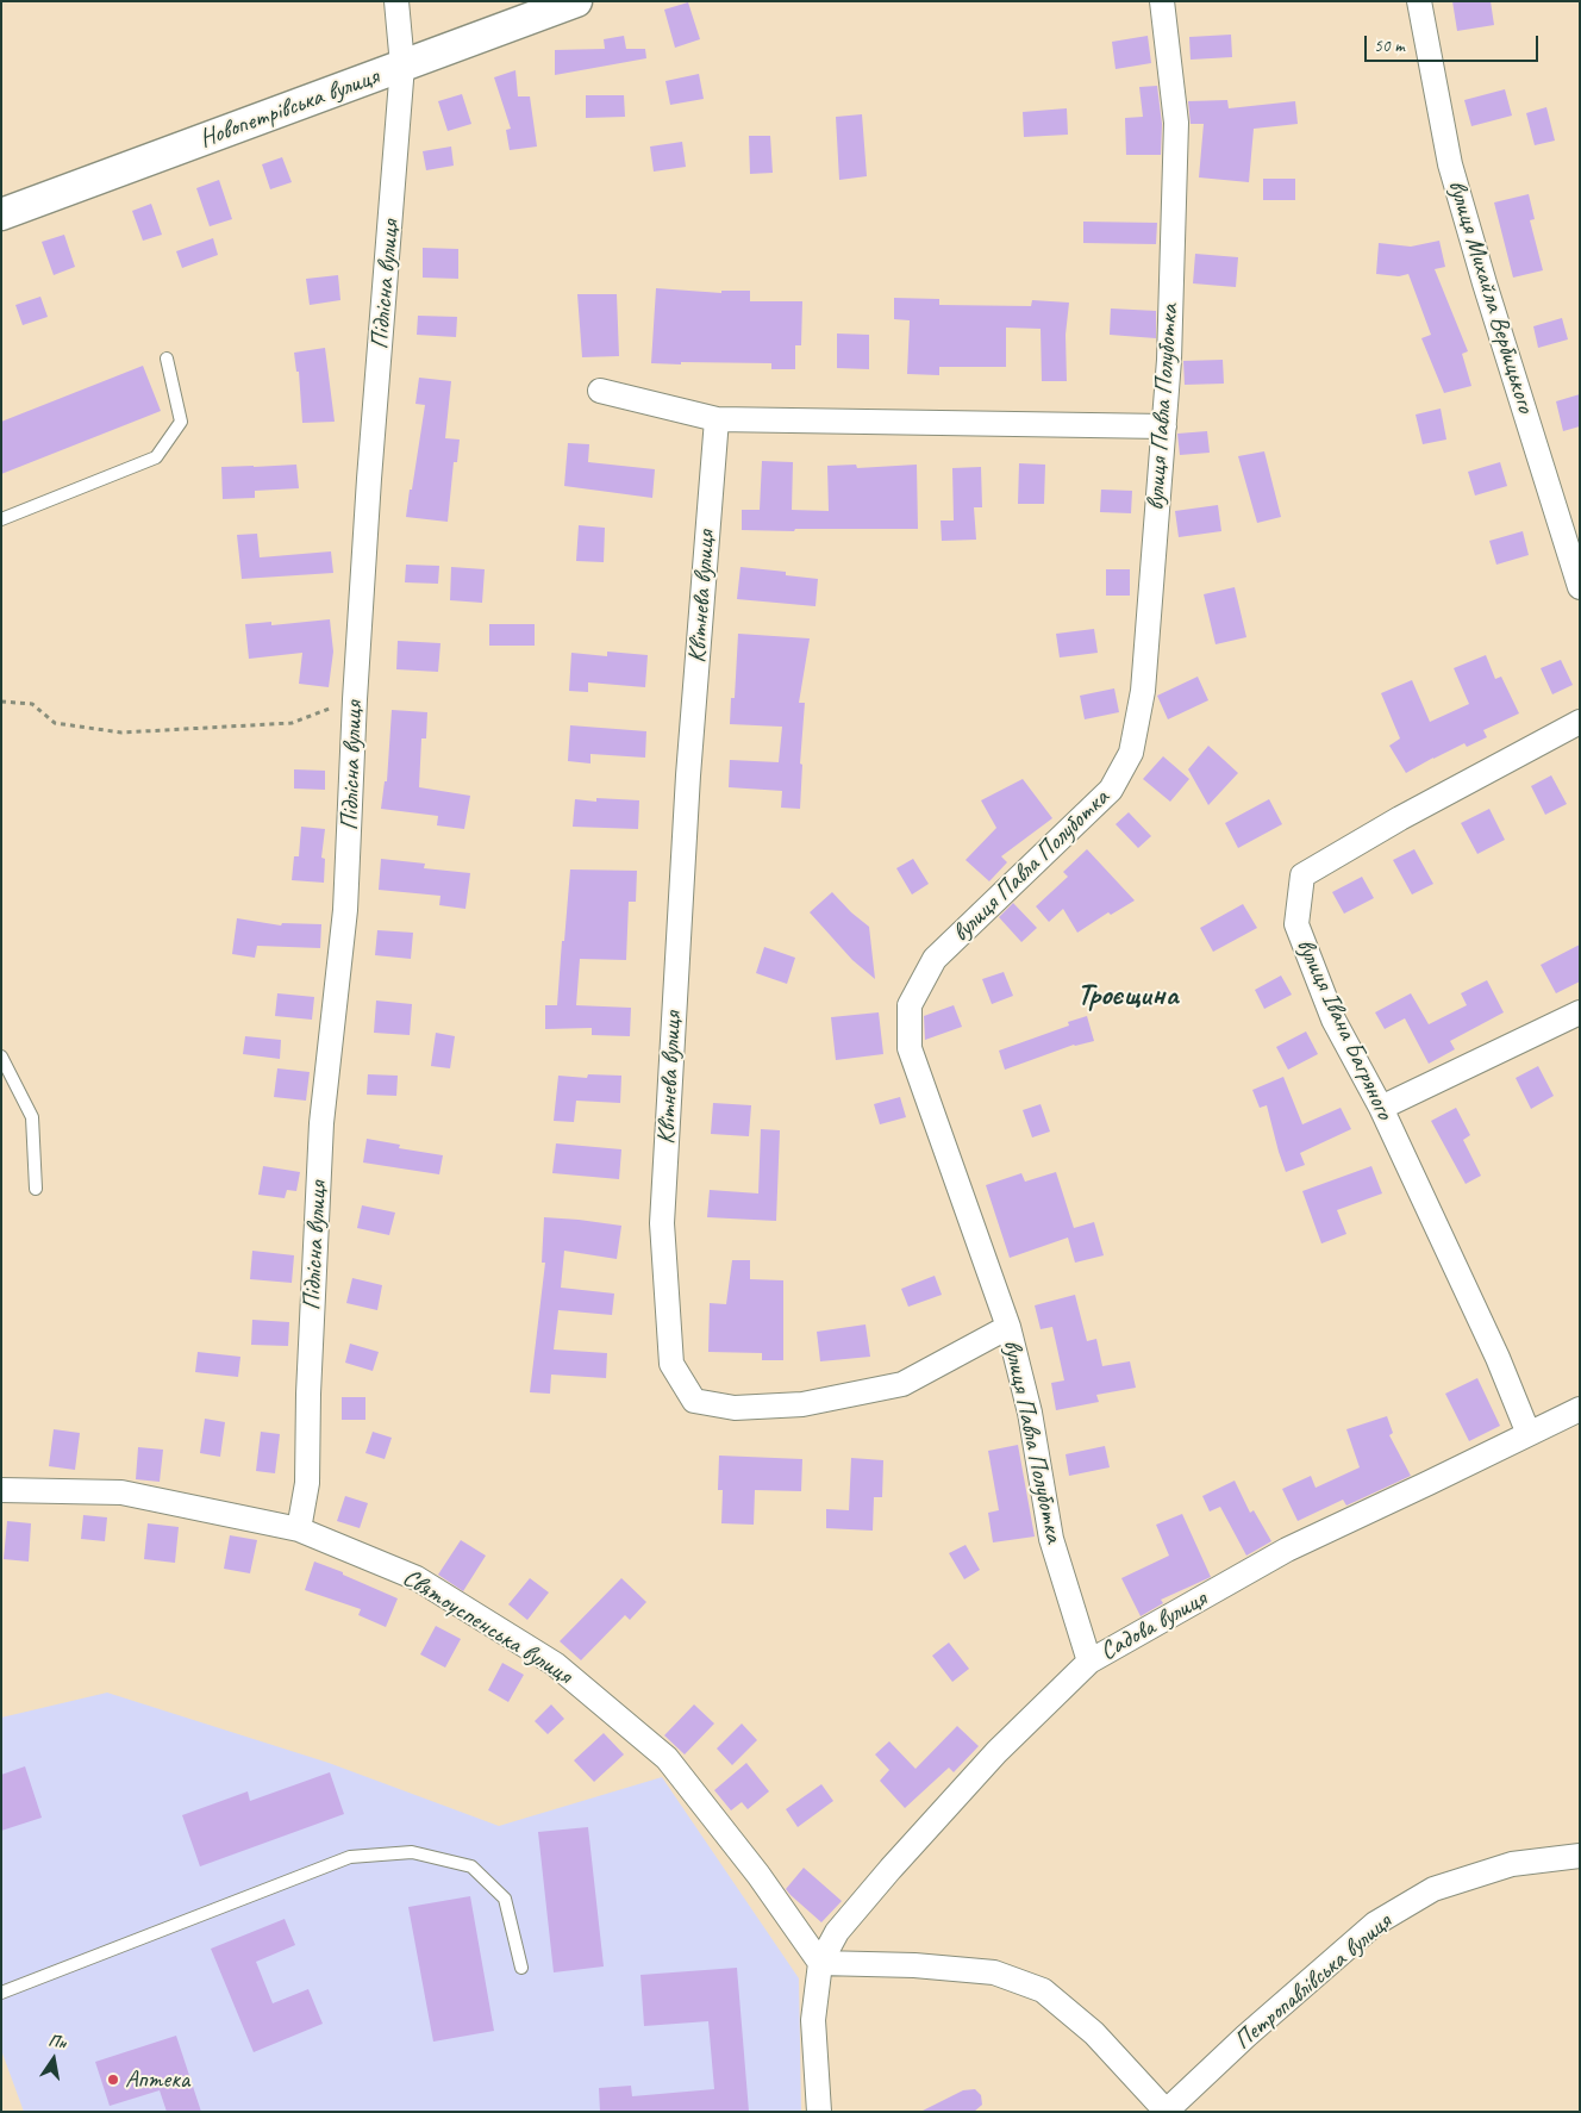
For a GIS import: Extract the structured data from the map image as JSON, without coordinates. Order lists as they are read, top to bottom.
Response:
{
  "streets": {
    "street": [
      "Новопетрівська вулиця",
      "Підлісна вулиця",
      "вулиця Михайла Вербицького",
      "вулиця Павла Полуботка",
      "Квітнева вулиця",
      "вулиця Івана Багряного",
      "Садова вулиця",
      "Святоуспенська вулиця",
      "Петропавлівська вулиця"
    ]
  },
  "crossings": [
    ["Новопетрівська вулиця", "Підлісна вулиця"],
    ["Підлісна вулиця", "Святоуспенська вулиця"],
    ["вулиця Павла Полуботка", "Квітнева вулиця"],
    ["вулиця Павла Полуботка", "Садова вулиця"],
    ["вулиця Івана Багряного", "Садова вулиця"],
    ["Садова вулиця", "Святоуспенська вулиця"],
    ["Садова вулиця", "Петропавлівська вулиця"],
    ["Святоуспенська вулиця", "Петропавлівська вулиця"]
  ],
  "districts": ["Троєщина"],
  "places": ["Аптека"],
  "scale_bar": "50 m",
  "north": "top"
}
